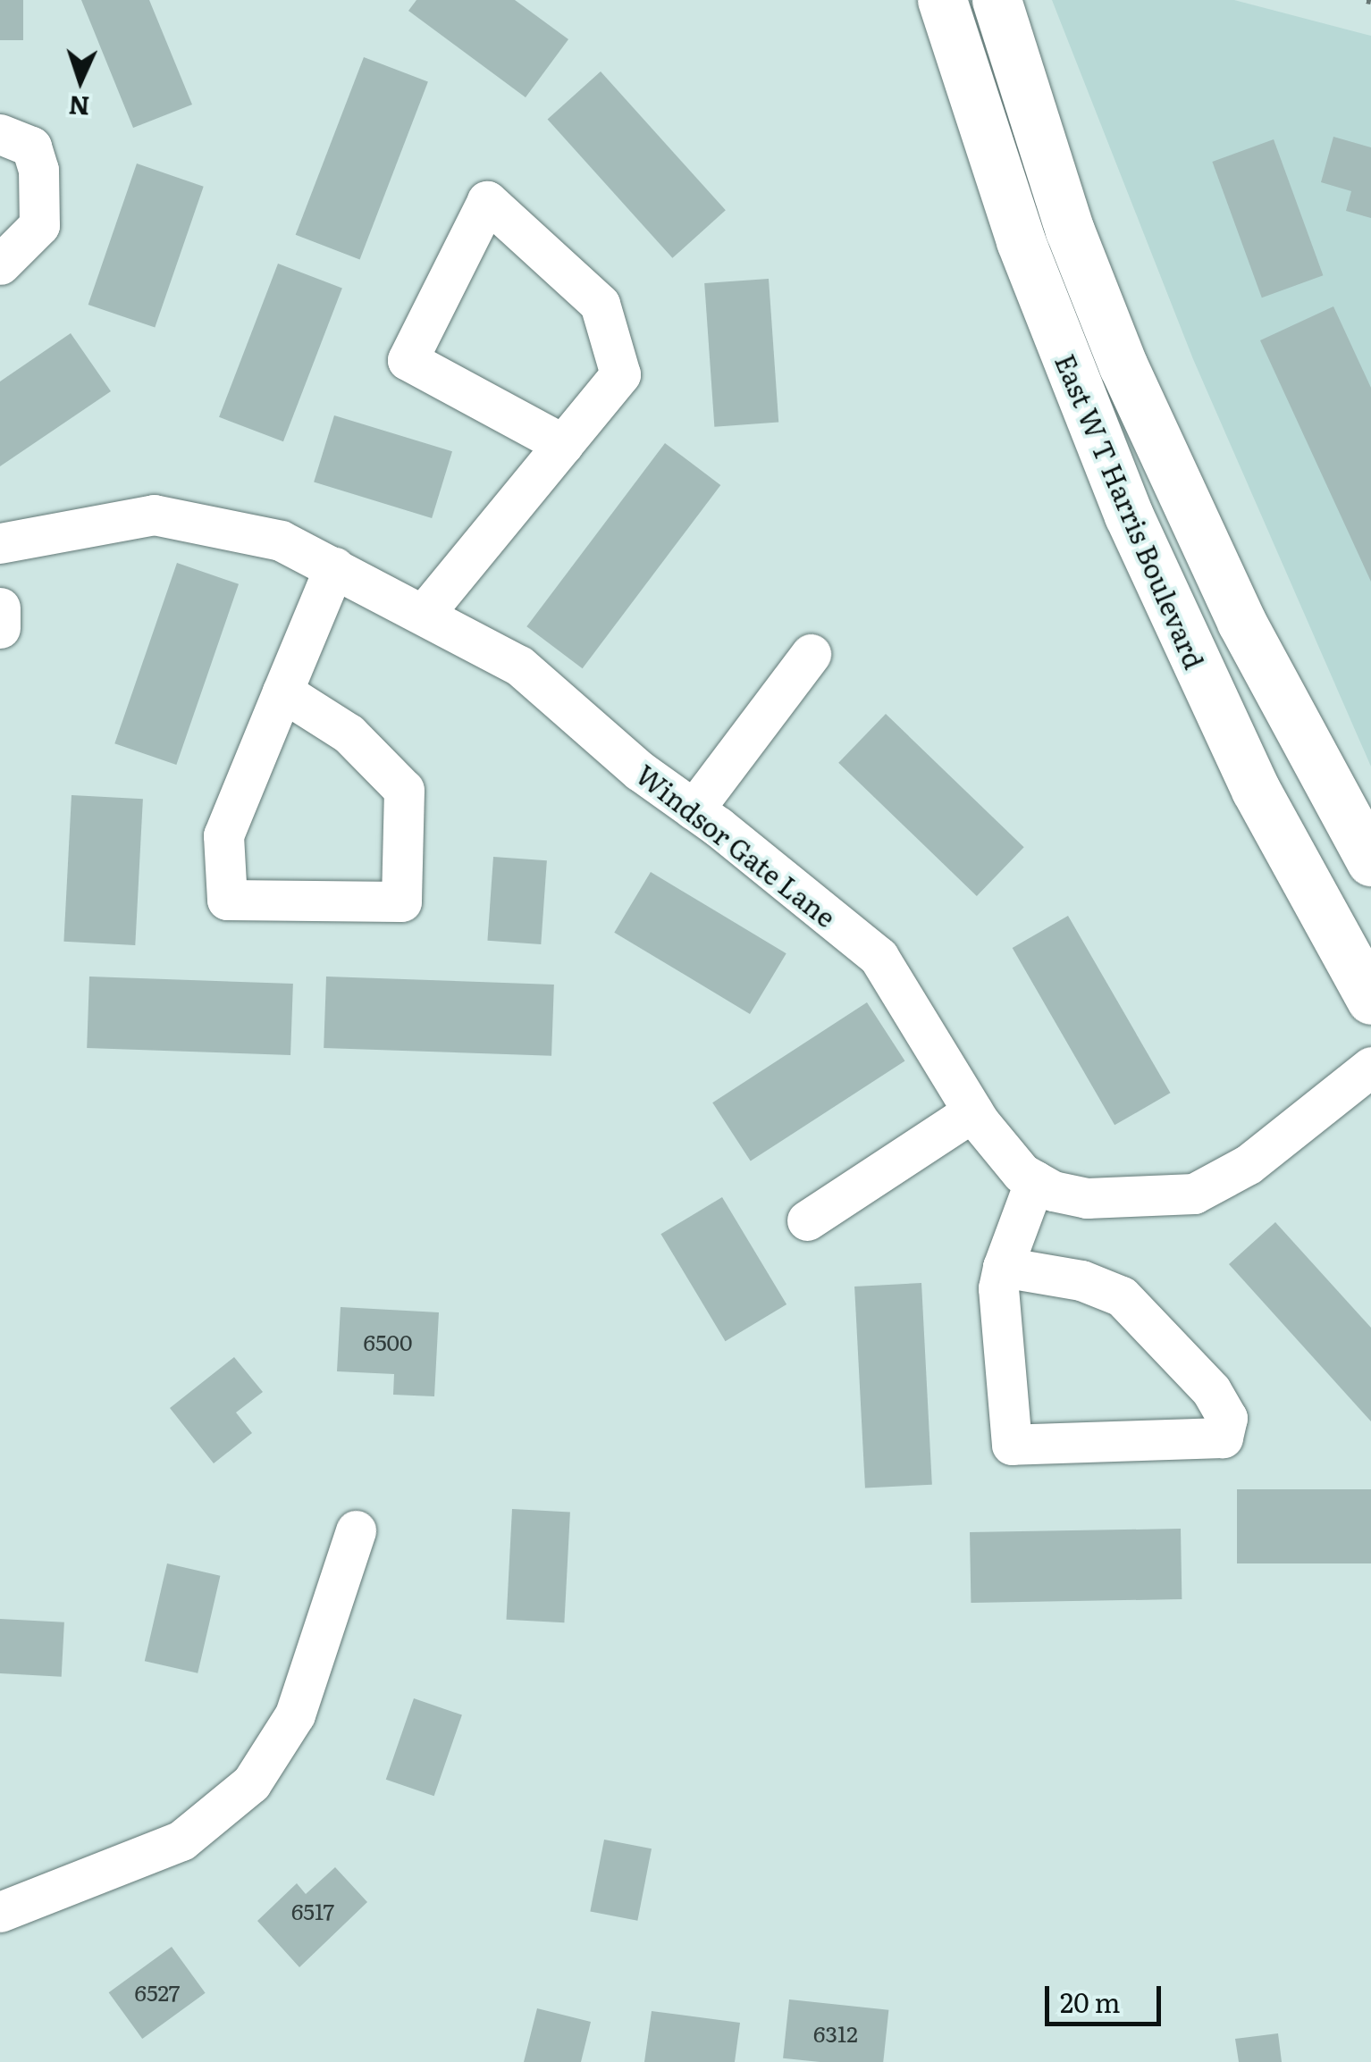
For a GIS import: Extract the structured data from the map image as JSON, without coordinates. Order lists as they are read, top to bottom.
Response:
{
  "streets": {
    "main road": ["East W T Harris Boulevard"],
    "street": ["Windsor Gate Lane"]
  },
  "house_numbers": [
    "6500",
    "6517",
    "6527",
    "6312"
  ],
  "scale_bar": "20 m",
  "north": "bottom"
}
